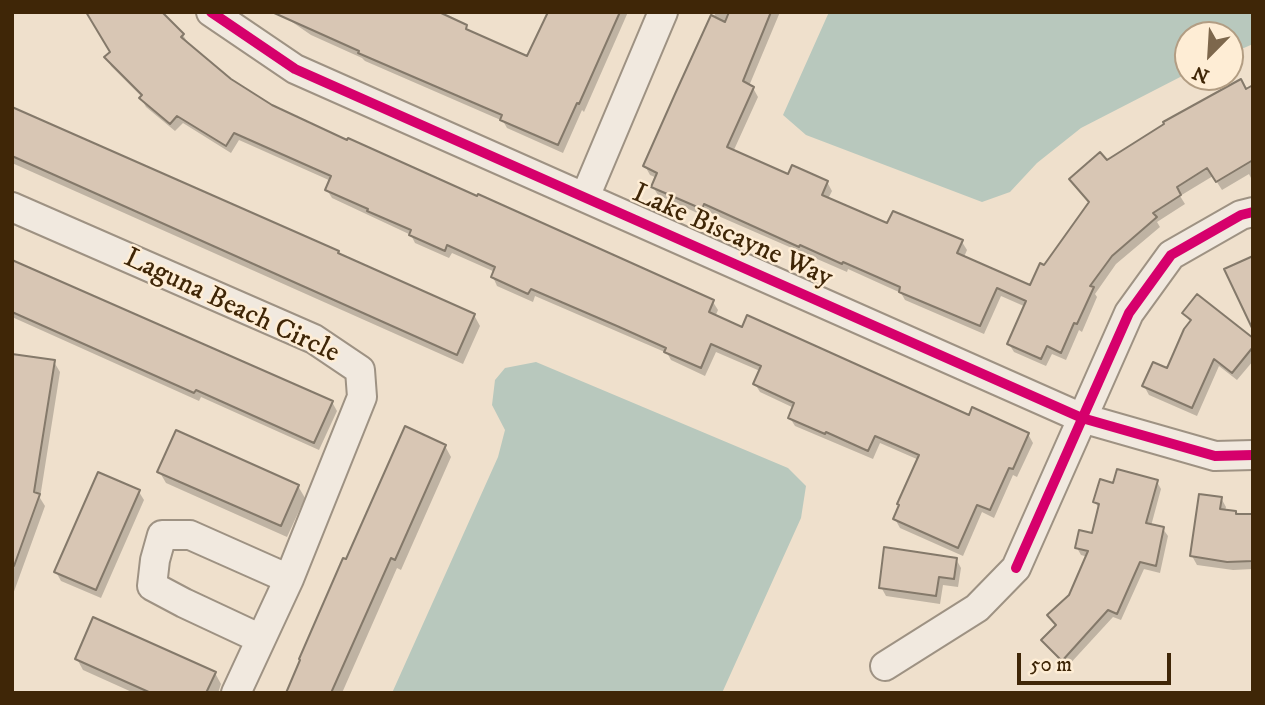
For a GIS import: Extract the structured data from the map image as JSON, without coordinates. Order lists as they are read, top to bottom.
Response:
{
  "streets": {
    "street": ["Lake Biscayne Way", "Laguna Beach Circle"]
  },
  "scale_bar": "50 m",
  "north": "bottom left"
}
